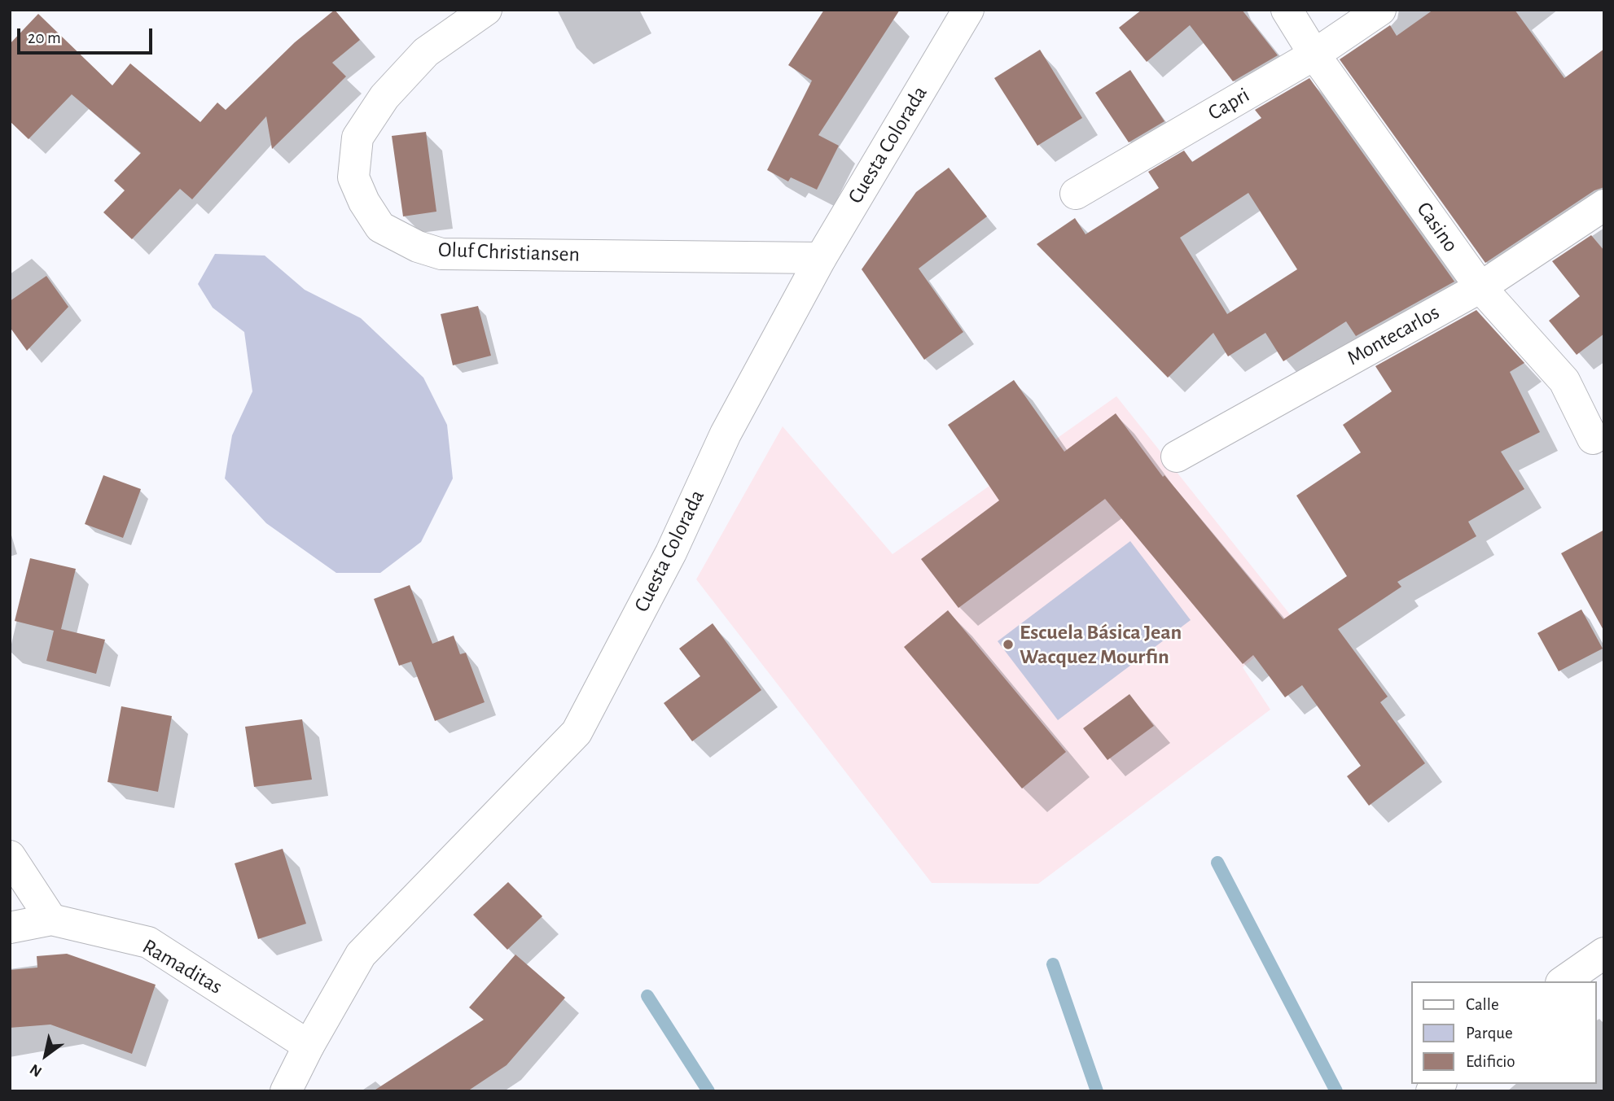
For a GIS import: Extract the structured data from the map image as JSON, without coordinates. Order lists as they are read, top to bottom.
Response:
{
  "streets": {
    "street": [
      "Capri",
      "Cuesta Colorada",
      "Casino",
      "Oluf Christiansen",
      "Montecarlos",
      "Ramaditas"
    ]
  },
  "crossings": [
    ["Capri", "Casino"],
    ["Cuesta Colorada", "Oluf Christiansen"],
    ["Cuesta Colorada", "Ramaditas"],
    ["Casino", "Montecarlos"]
  ],
  "places": ["Escuela Básica Jean Wacquez Mourfin"],
  "legend": ["Calle", "Parque", "Edificio"],
  "scale_bar": "20 m",
  "north": "bottom left"
}
